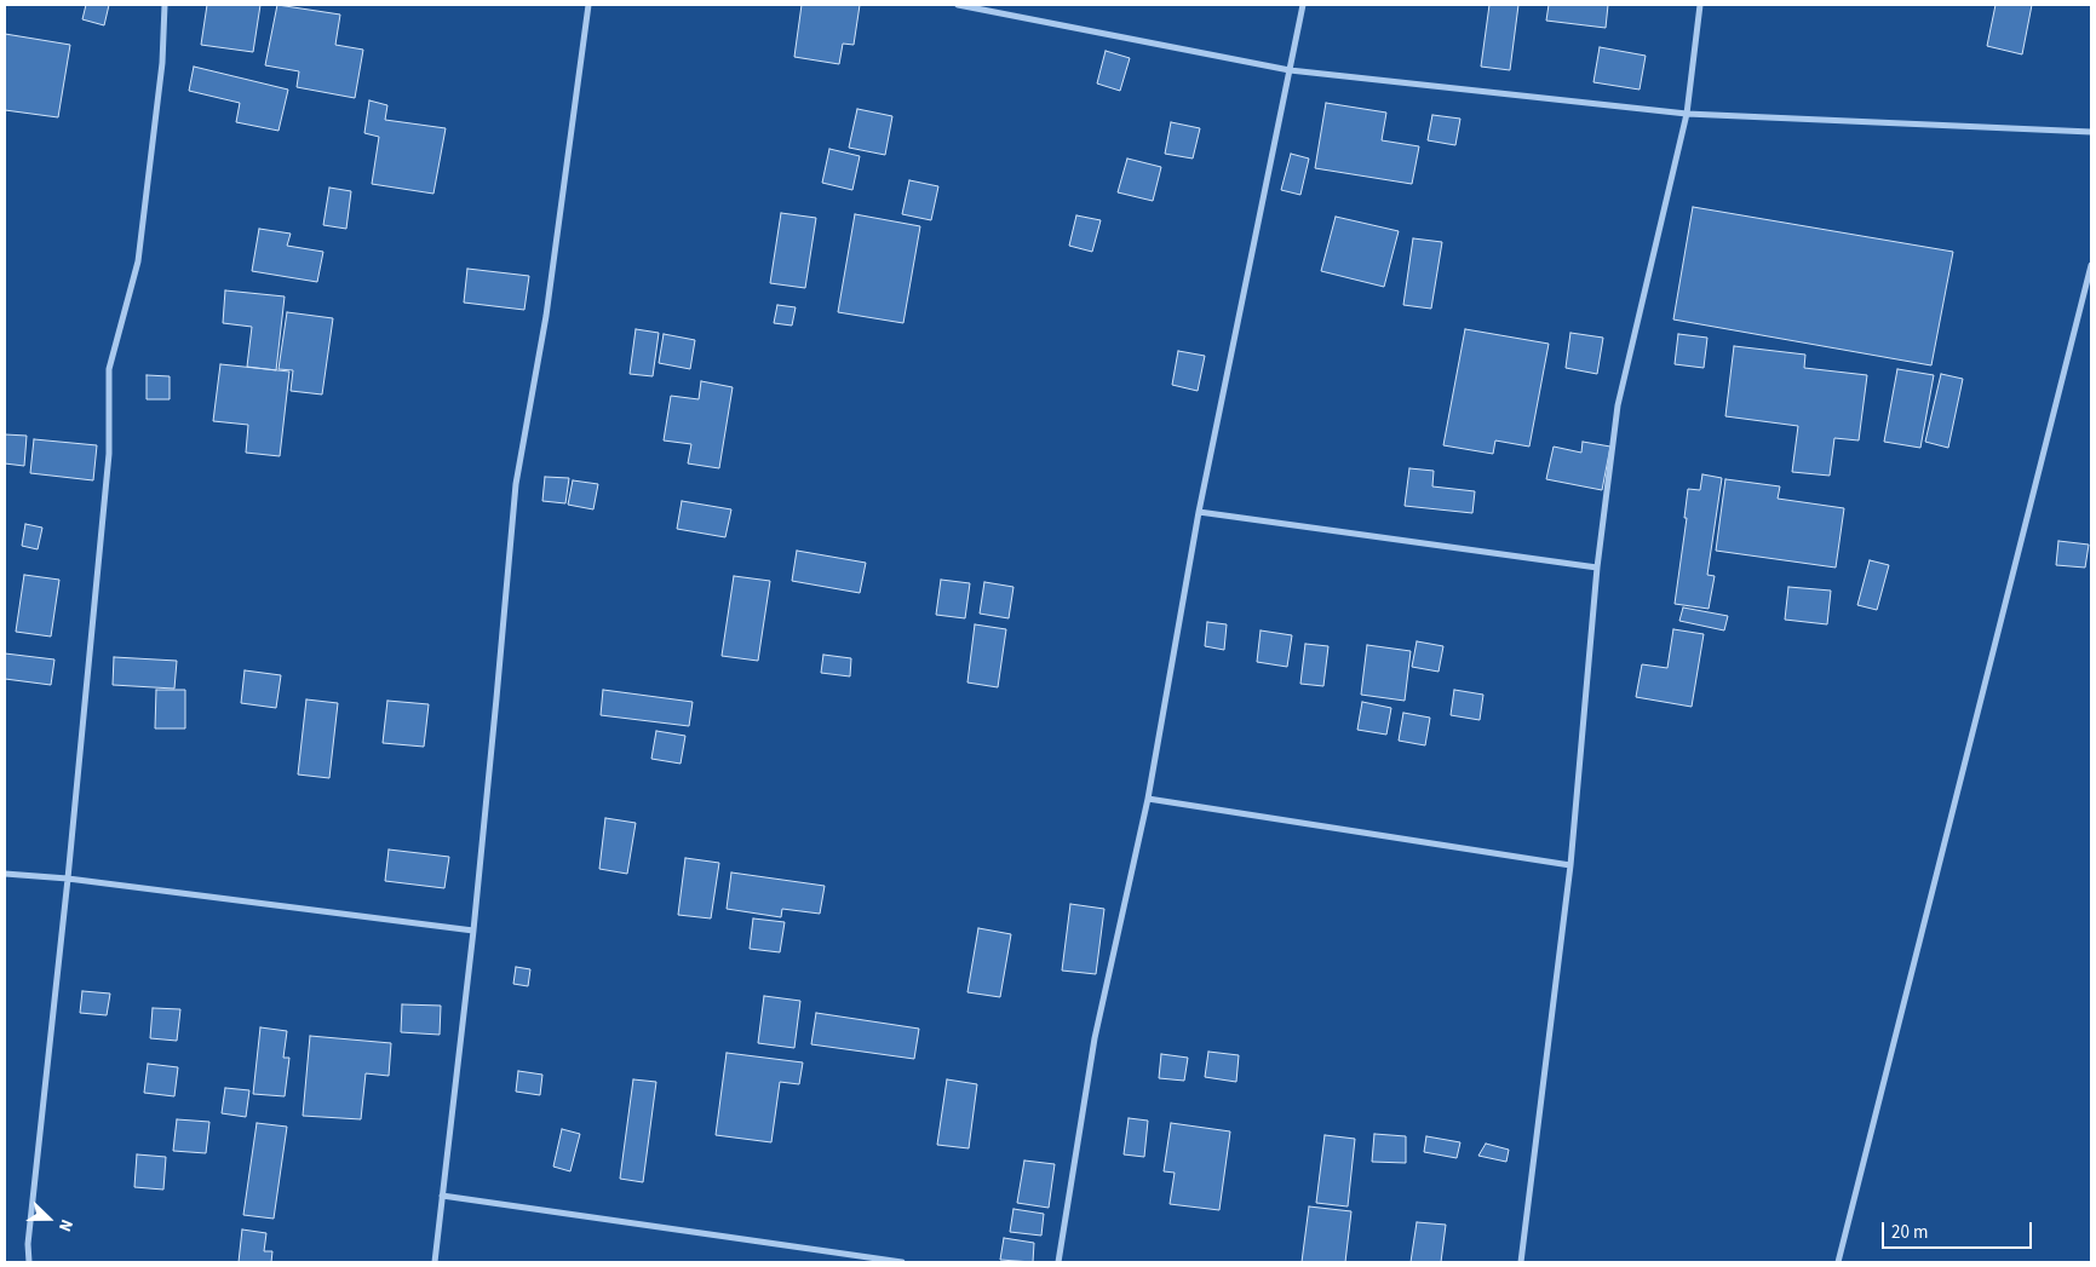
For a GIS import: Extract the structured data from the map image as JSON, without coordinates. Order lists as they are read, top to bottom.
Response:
{
  "scale_bar": "20 m",
  "north": "right"
}
